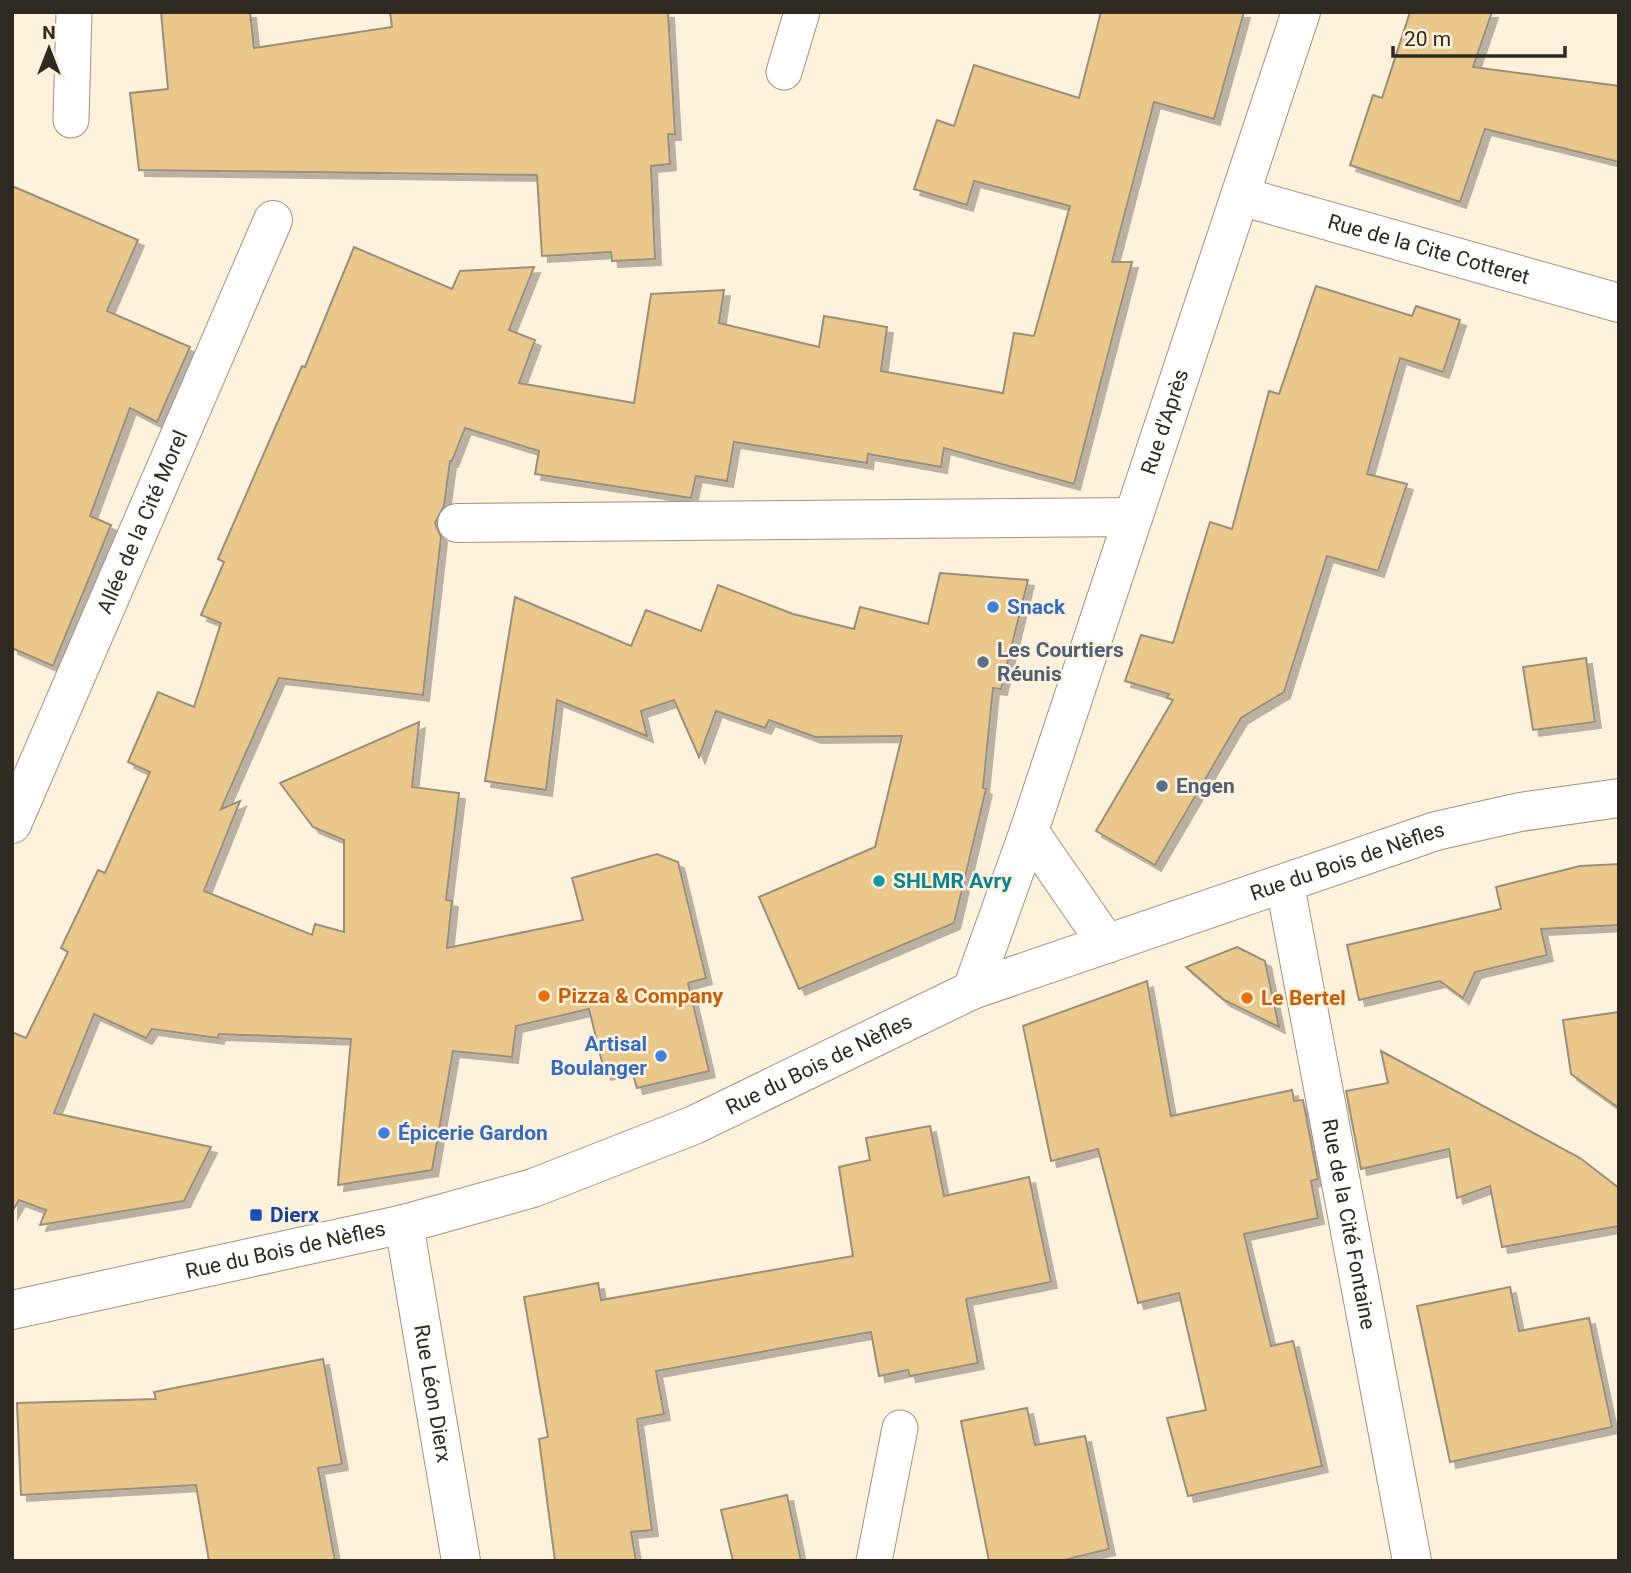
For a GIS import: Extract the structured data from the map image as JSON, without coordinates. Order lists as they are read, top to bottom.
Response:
{
  "streets": {
    "street": [
      "Rue de la Cite Cotteret",
      "Rue d'Après",
      "Allée de la Cité Morel",
      "Rue du Bois de Nèfles",
      "Rue de la Cité Fontaine",
      "Rue Léon Dierx"
    ]
  },
  "crossings": [
    ["Rue de la Cite Cotteret", "Rue d'Après"],
    ["Rue d'Après", "Rue du Bois de Nèfles"],
    ["Rue du Bois de Nèfles", "Rue de la Cité Fontaine"],
    ["Rue du Bois de Nèfles", "Rue Léon Dierx"]
  ],
  "places": {
    "other": [
      "Snack",
      "Les Courtiers Réunis",
      "Engen",
      "SHLMR Avry",
      "Pizza & Company",
      "Le Bertel",
      "Artisal Boulanger",
      "Épicerie Gardon"
    ],
    "transit": ["Dierx"]
  },
  "scale_bar": "20 m",
  "north": "top"
}
